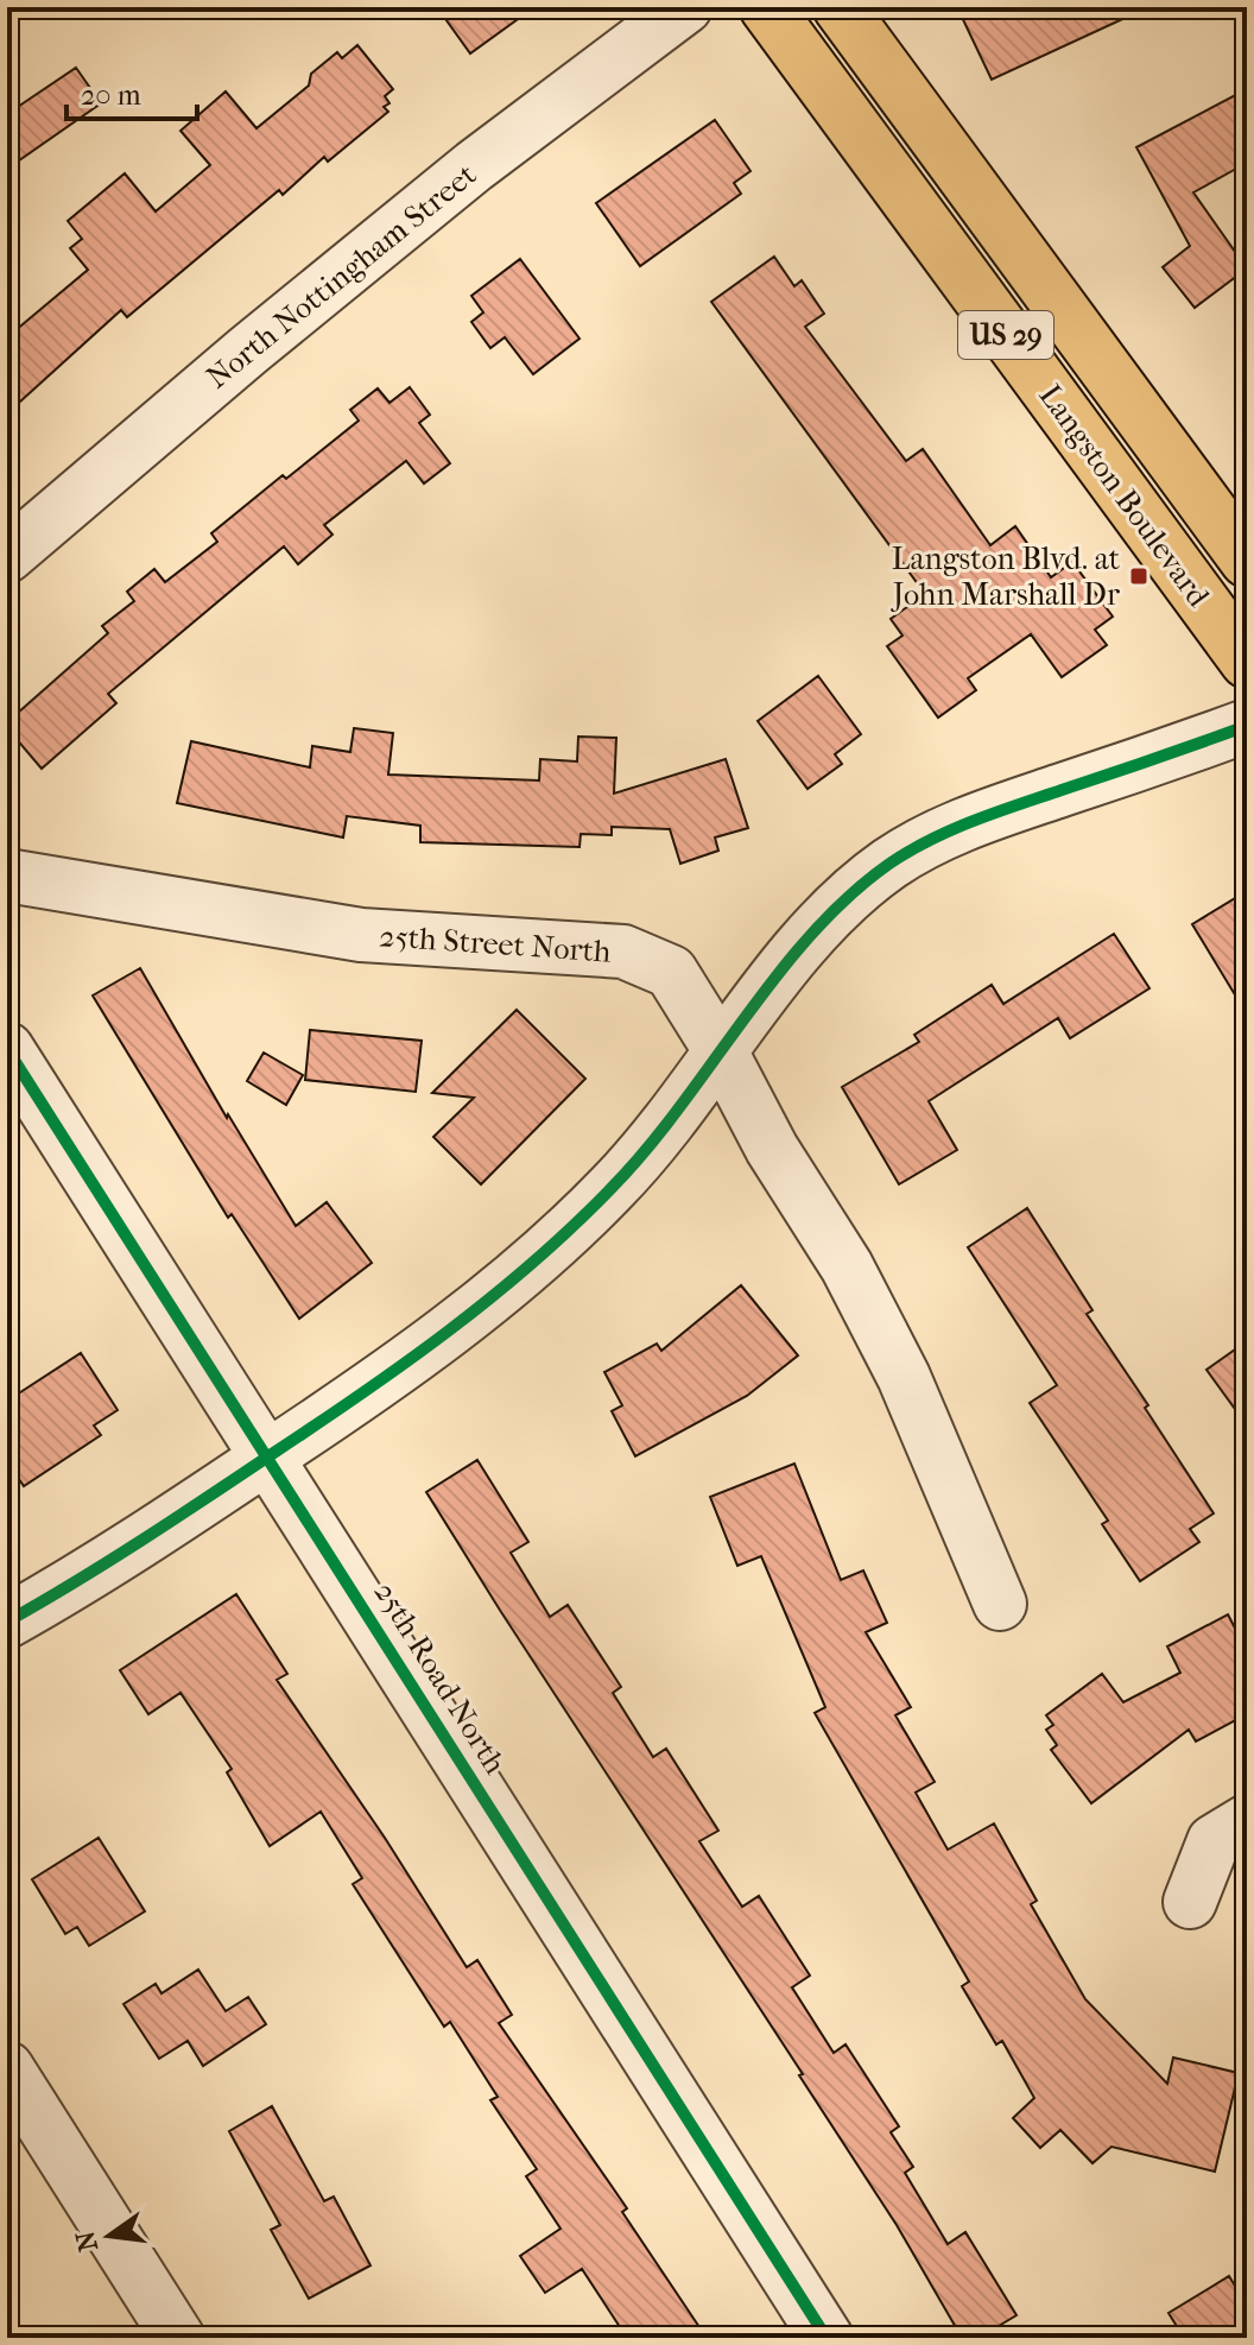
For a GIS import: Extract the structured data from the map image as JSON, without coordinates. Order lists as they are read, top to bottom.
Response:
{
  "streets": {
    "main road": ["US 29", "Langston Boulevard"],
    "street": ["North Nottingham Street", "25th Street North", "25th Road North"]
  },
  "places": {
    "transit": ["Langston Blvd. at John Marshall Dr"]
  },
  "scale_bar": "20 m",
  "north": "left"
}
